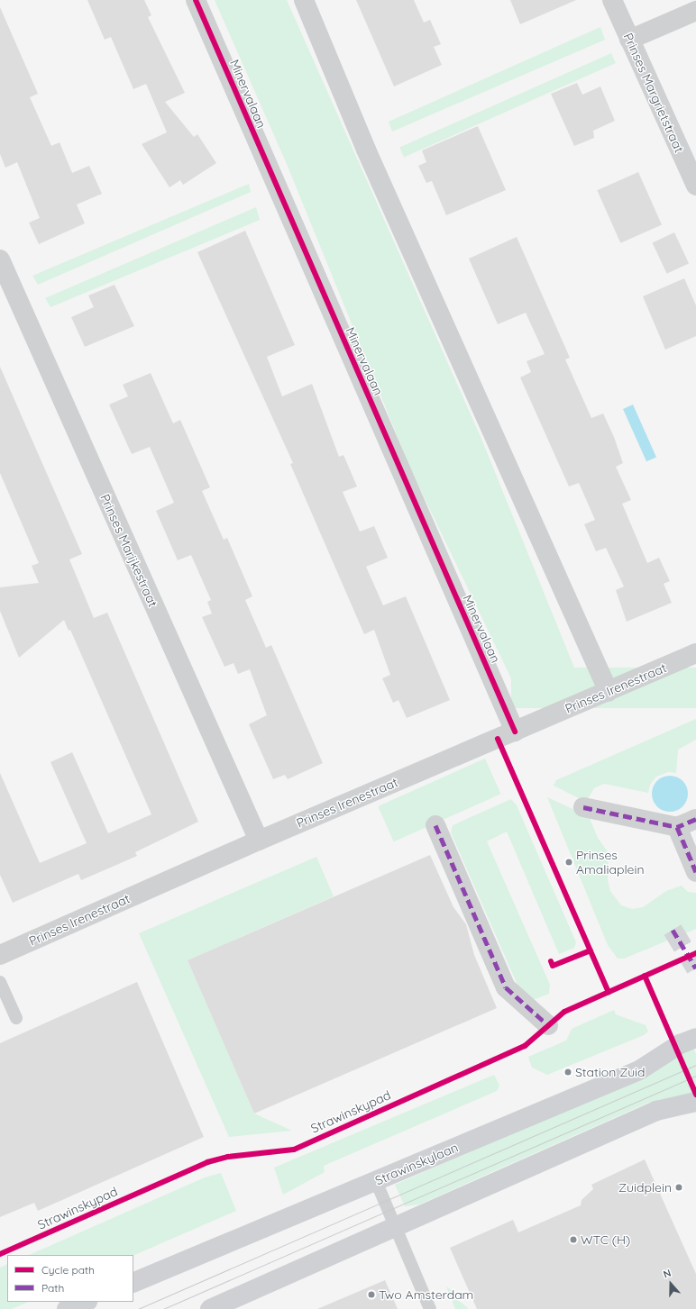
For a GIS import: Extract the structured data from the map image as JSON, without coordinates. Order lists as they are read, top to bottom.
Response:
{
  "streets": {
    "street": [
      "Prinses Margrietstraat",
      "Minervalaan",
      "Prinses Marijkestraat",
      "Prinses Irenestraat",
      "Strawinskylaan"
    ],
    "cycle path": ["Strawinskypad"]
  },
  "crossings": [
    ["Minervalaan", "Prinses Irenestraat"],
    ["Prinses Marijkestraat", "Prinses Irenestraat"]
  ],
  "places": [
    "Prinses Amaliaplein",
    "Station Zuid",
    "Zuidplein",
    "WTC (H)",
    "Two Amsterdam"
  ],
  "legend": ["Cycle path", "Path"],
  "north": "top"
}
